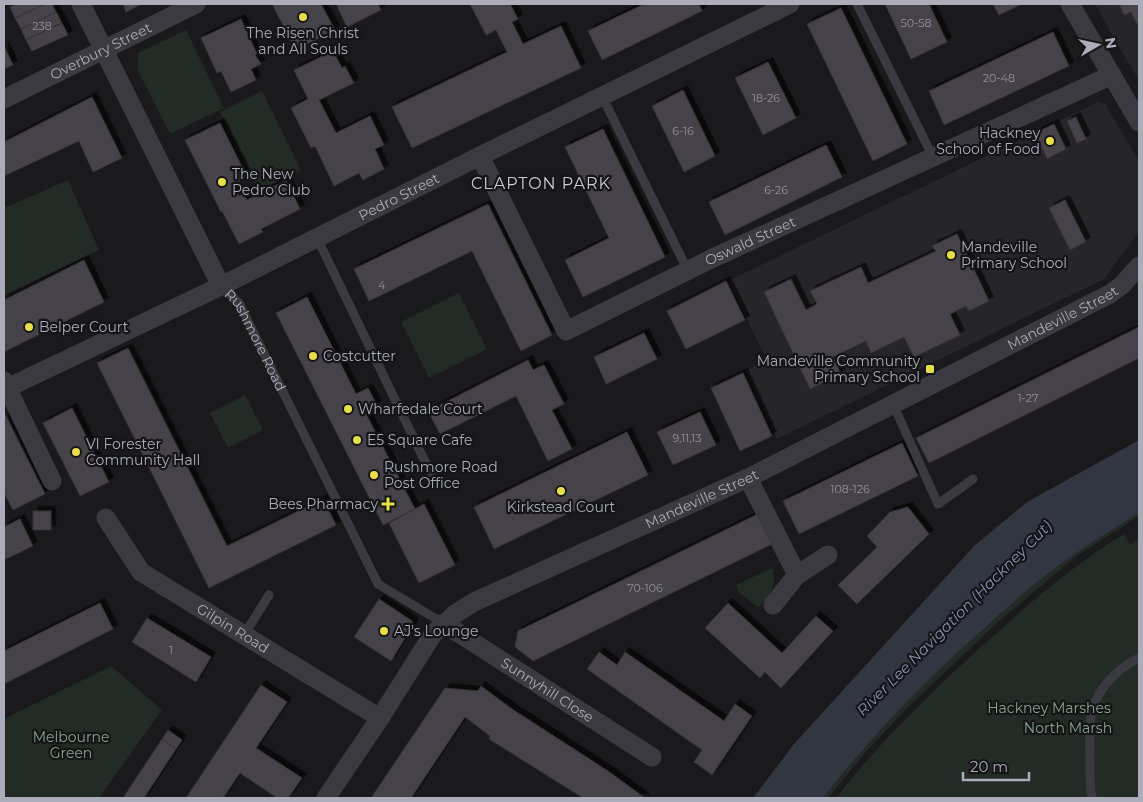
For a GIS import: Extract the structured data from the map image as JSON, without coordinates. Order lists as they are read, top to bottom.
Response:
{
  "streets": {
    "street": [
      "Overbury Street",
      "Pedro Street",
      "Oswald Street",
      "Mandeville Street",
      "Rushmore Road",
      "Gilpin Road",
      "Sunnyhill Close"
    ]
  },
  "crossings": [
    ["Overbury Street", "Rushmore Road"],
    ["Pedro Street", "Oswald Street"],
    ["Pedro Street", "Rushmore Road"],
    ["Mandeville Street", "Rushmore Road"],
    ["Mandeville Street", "Gilpin Road"],
    ["Mandeville Street", "Sunnyhill Close"],
    ["Rushmore Road", "Sunnyhill Close"]
  ],
  "districts": ["CLAPTON PARK"],
  "water": ["River Lee Navigation (Hackney Cut)"],
  "parks": ["Hackney Marshes", "North Marsh", "Melbourne Green"],
  "places": {
    "other": [
      "The Risen Christ and All Souls",
      "Hackney School of Food",
      "The New Pedro Club",
      "Mandeville Primary School",
      "Belper Court",
      "Costcutter",
      "Wharfedale Court",
      "E5 Square Cafe",
      "VI Forester Community Hall",
      "Rushmore Road Post Office",
      "Kirkstead Court",
      "AJ's Lounge"
    ],
    "transit": ["Mandeville Community Primary School"],
    "health": ["Bees Pharmacy"]
  },
  "house_numbers": [
    "50-58",
    "238",
    "20-48",
    "18-26",
    "6-16",
    "6-26",
    "4",
    "1-27",
    "9,11,13",
    "108-126",
    "70-106",
    "1"
  ],
  "scale_bar": "20 m",
  "north": "right"
}
